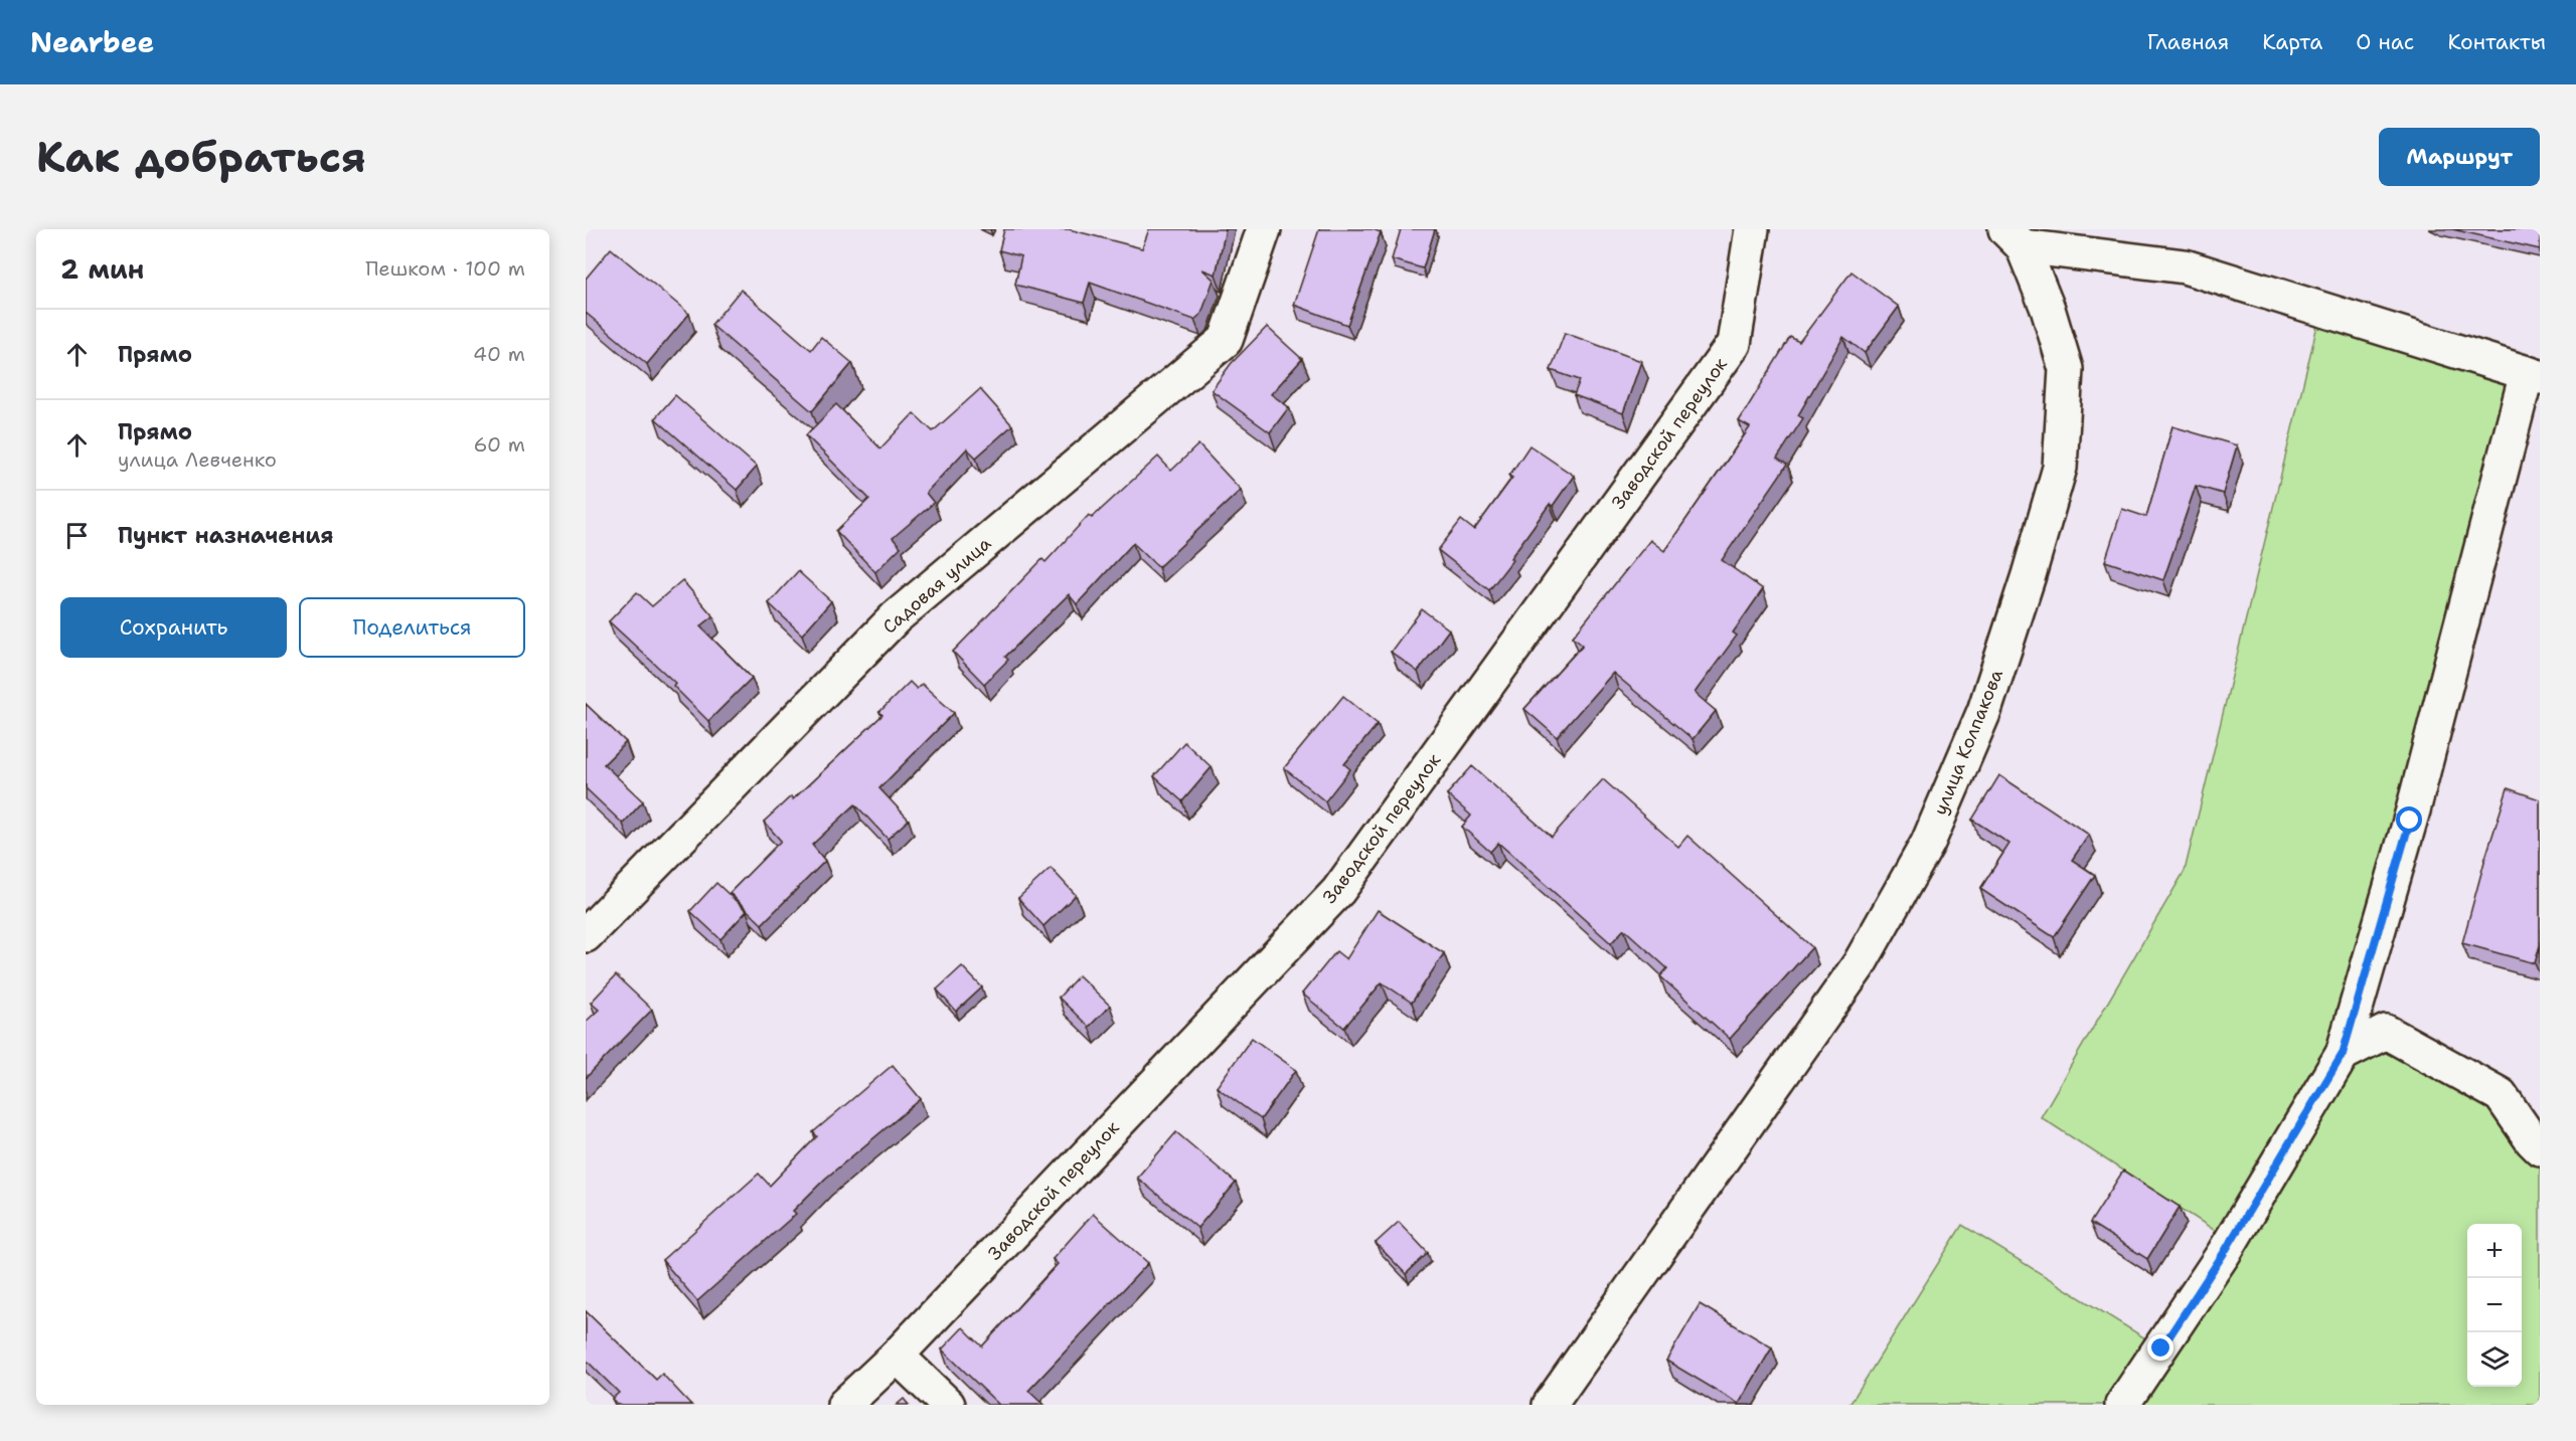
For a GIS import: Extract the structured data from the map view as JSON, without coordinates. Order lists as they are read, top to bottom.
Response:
{
  "streets": {
    "street": ["Заводской переулок", "Садовая улица", "улица Колпакова"]
  },
  "page": {
    "header": "Nearbee",
    "nav": [
      "Главная",
      "Карта",
      "О нас",
      "Контакты"
    ],
    "buttons": [
      "Маршрут",
      ["Сохранить", "Поделиться"]
    ],
    "title": "Как добраться",
    "heading": ["2 мин", "Пешком · 100 m"],
    "list": [
      ["Прямо", "40 m"],
      ["Прямо", "улица Левченко", "60 m"],
      "Пункт назначения"
    ],
    "map_buttons": ["+", "−"]
  }
}
